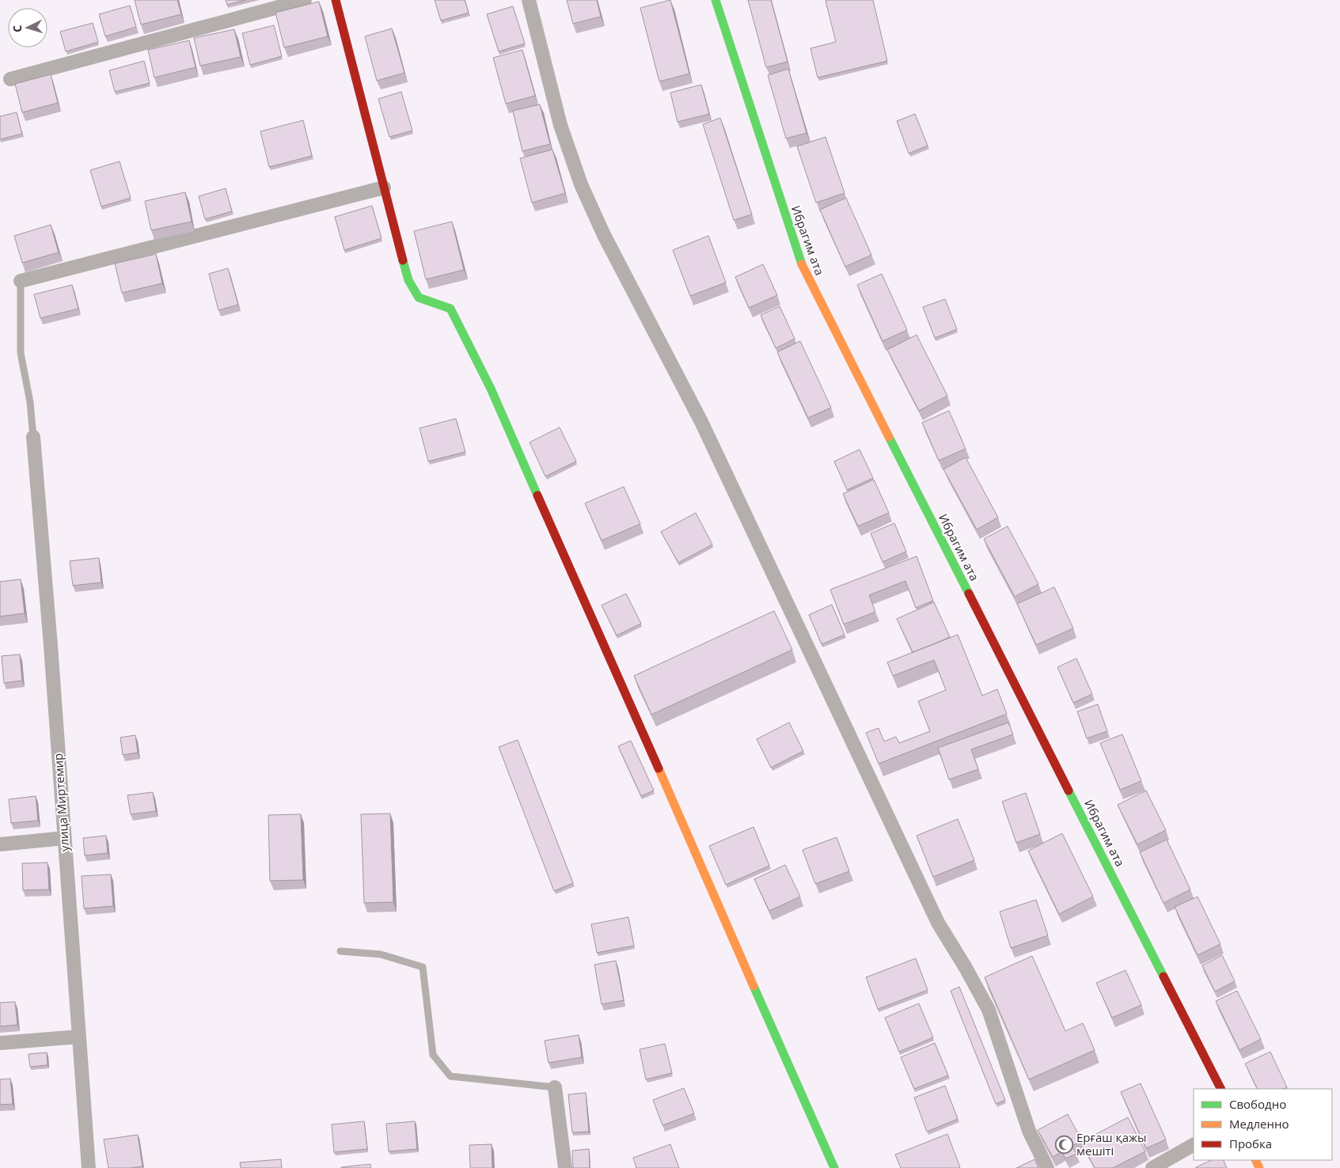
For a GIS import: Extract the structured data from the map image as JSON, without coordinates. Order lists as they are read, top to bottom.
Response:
{
  "streets": {
    "street": ["Ибрагим ата", "улица Миртемир"]
  },
  "places": {
    "mosque": ["Ерғаш қажы мешіті"]
  },
  "legend": ["Свободно", "Медленно", "Пробка"],
  "north": "left"
}
